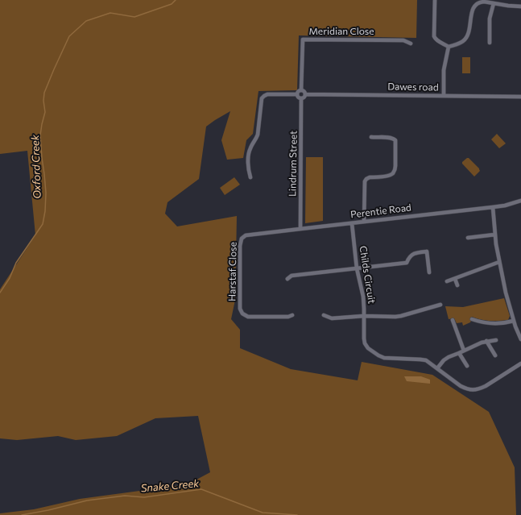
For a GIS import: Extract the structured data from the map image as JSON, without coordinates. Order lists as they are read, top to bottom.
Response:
{
  "streets": {
    "street": [
      "Meridian Close",
      "Dawes road",
      "Lindrum Street",
      "Perentie Road",
      "Harstaf Close",
      "Childs Circuit"
    ]
  },
  "crossings": [
    ["Meridian Close", "Dawes road"],
    ["Meridian Close", "Lindrum Street"],
    ["Dawes road", "Lindrum Street"],
    ["Lindrum Street", "Perentie Road"],
    ["Perentie Road", "Harstaf Close"],
    ["Perentie Road", "Childs Circuit"]
  ],
  "water": ["Oxford Creek", "Snake Creek"]
}
